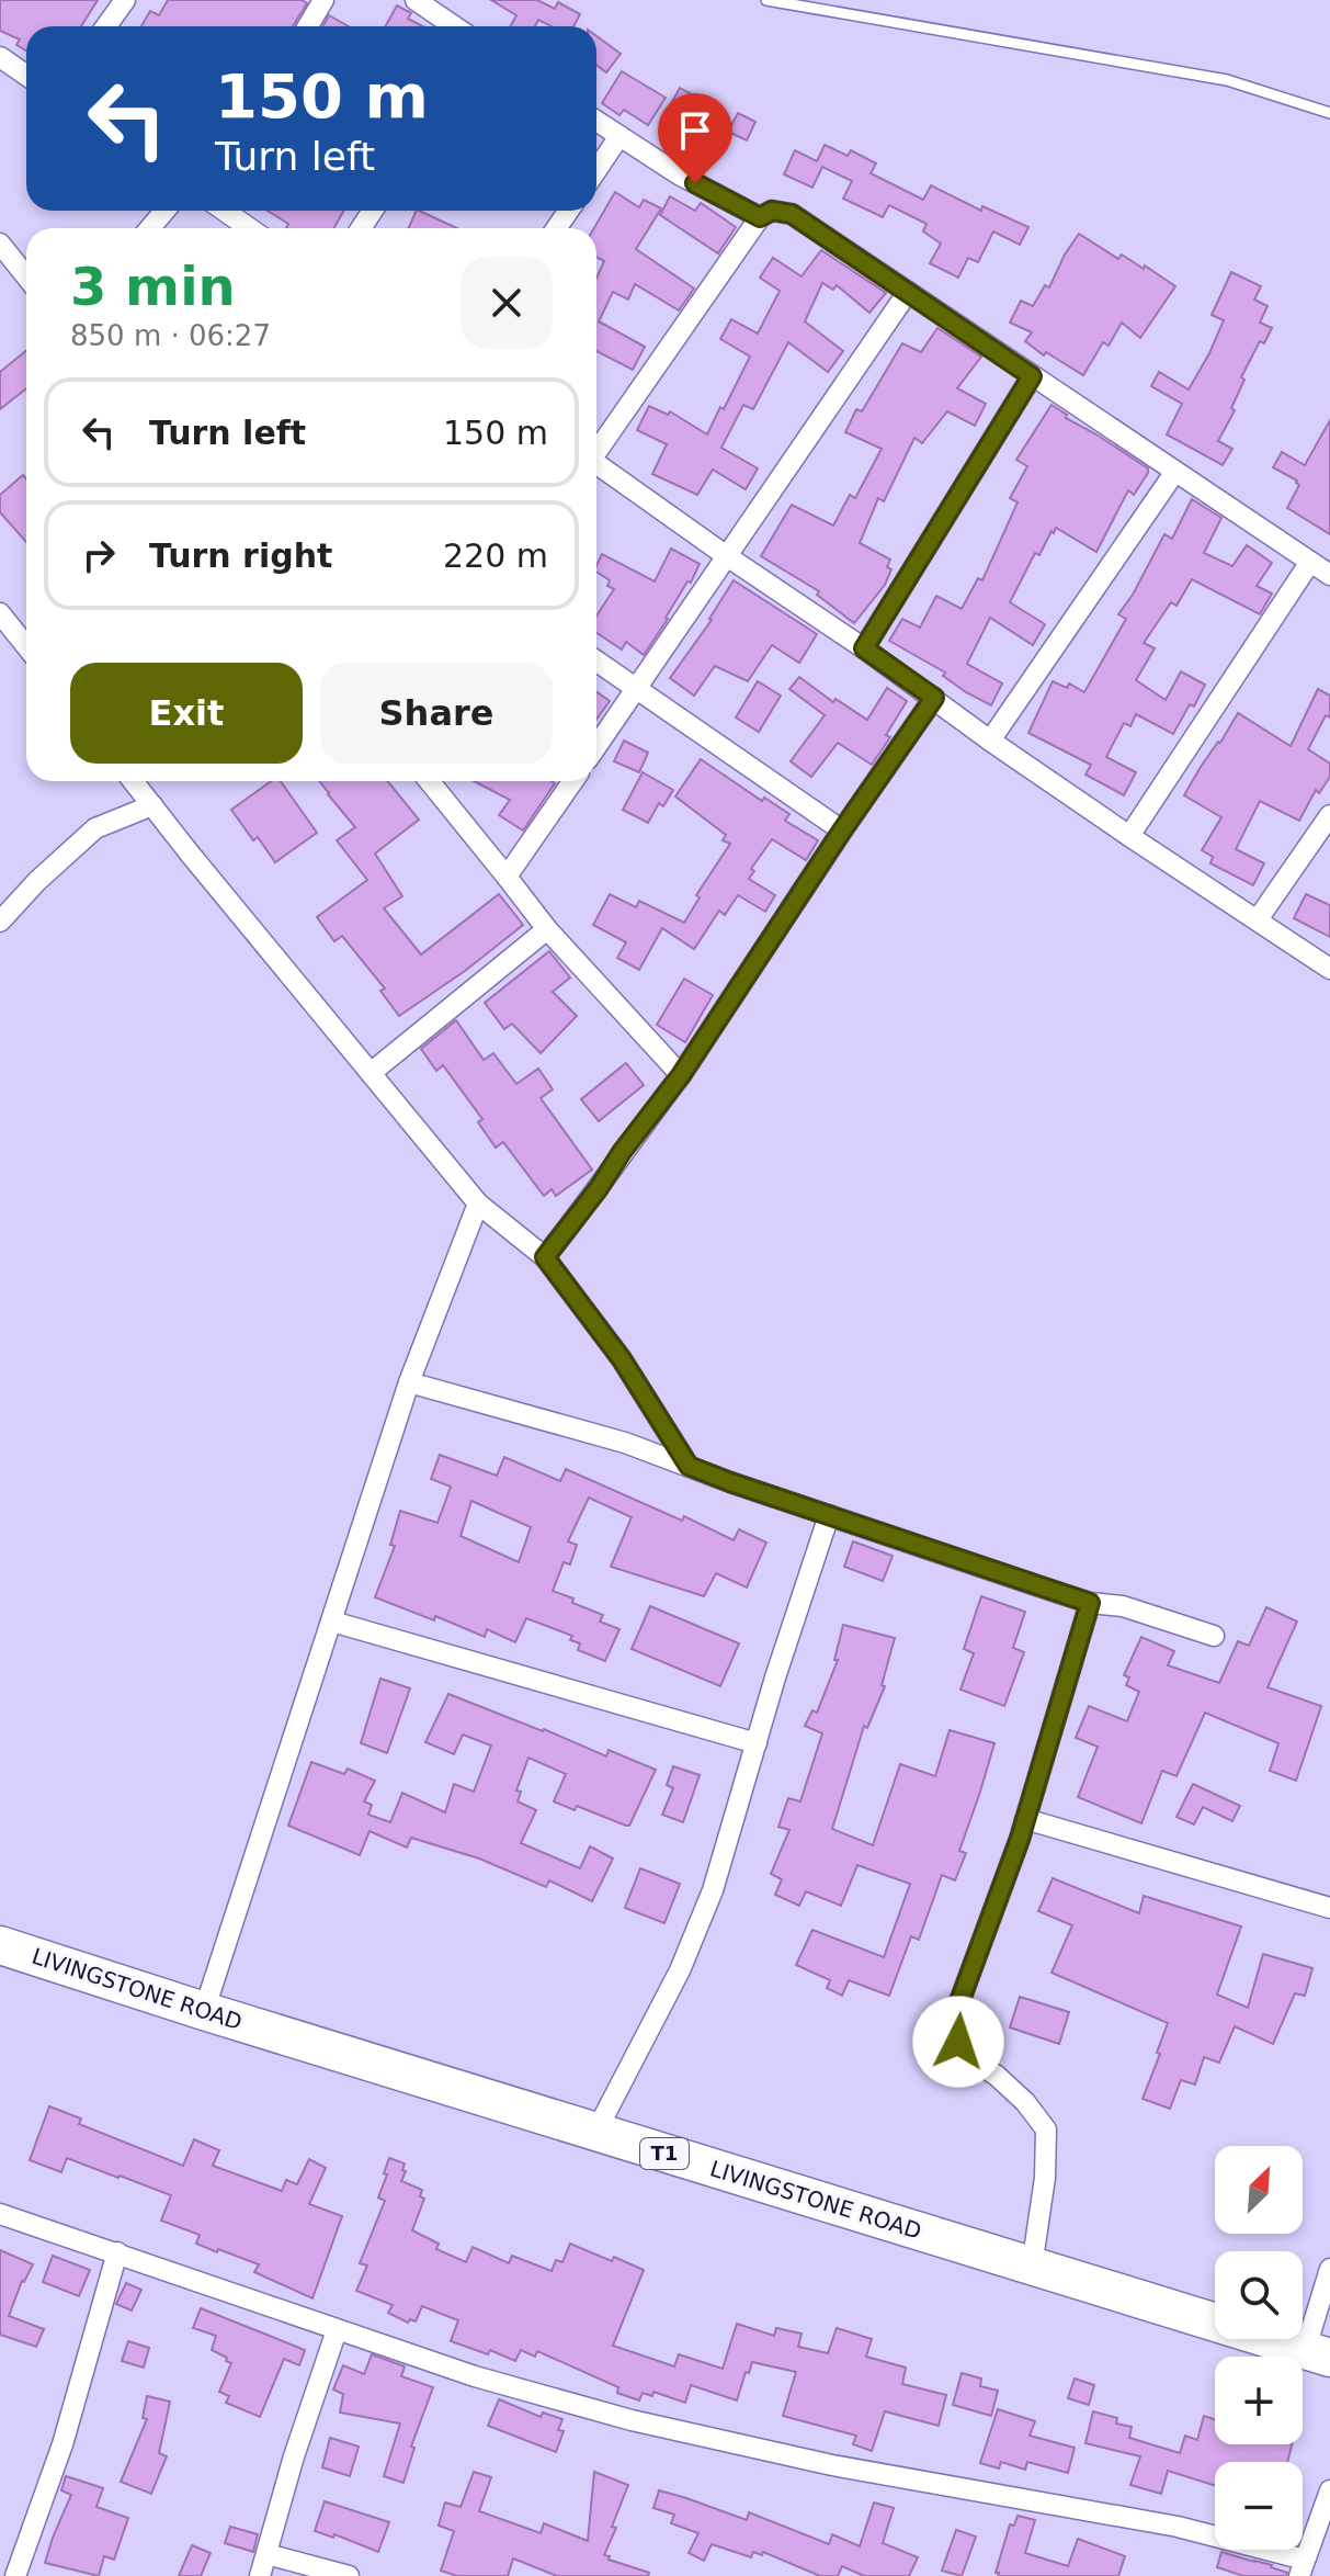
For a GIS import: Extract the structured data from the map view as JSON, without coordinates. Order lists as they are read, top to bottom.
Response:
{
  "streets": {
    "highway": ["LIVINGSTONE ROAD", "T1"]
  },
  "north": "top right",
  "page": {
    "turn": ["150 m", "Turn left"],
    "heading": ["3 min", "850 m · 06:27"],
    "list": [
      {
        "name": "Turn left",
        "value": "150 m"
      },
      {
        "name": "Turn right",
        "value": "220 m"
      }
    ],
    "buttons": ["Exit", "Share"],
    "map_buttons": ["+", "−"]
  }
}
